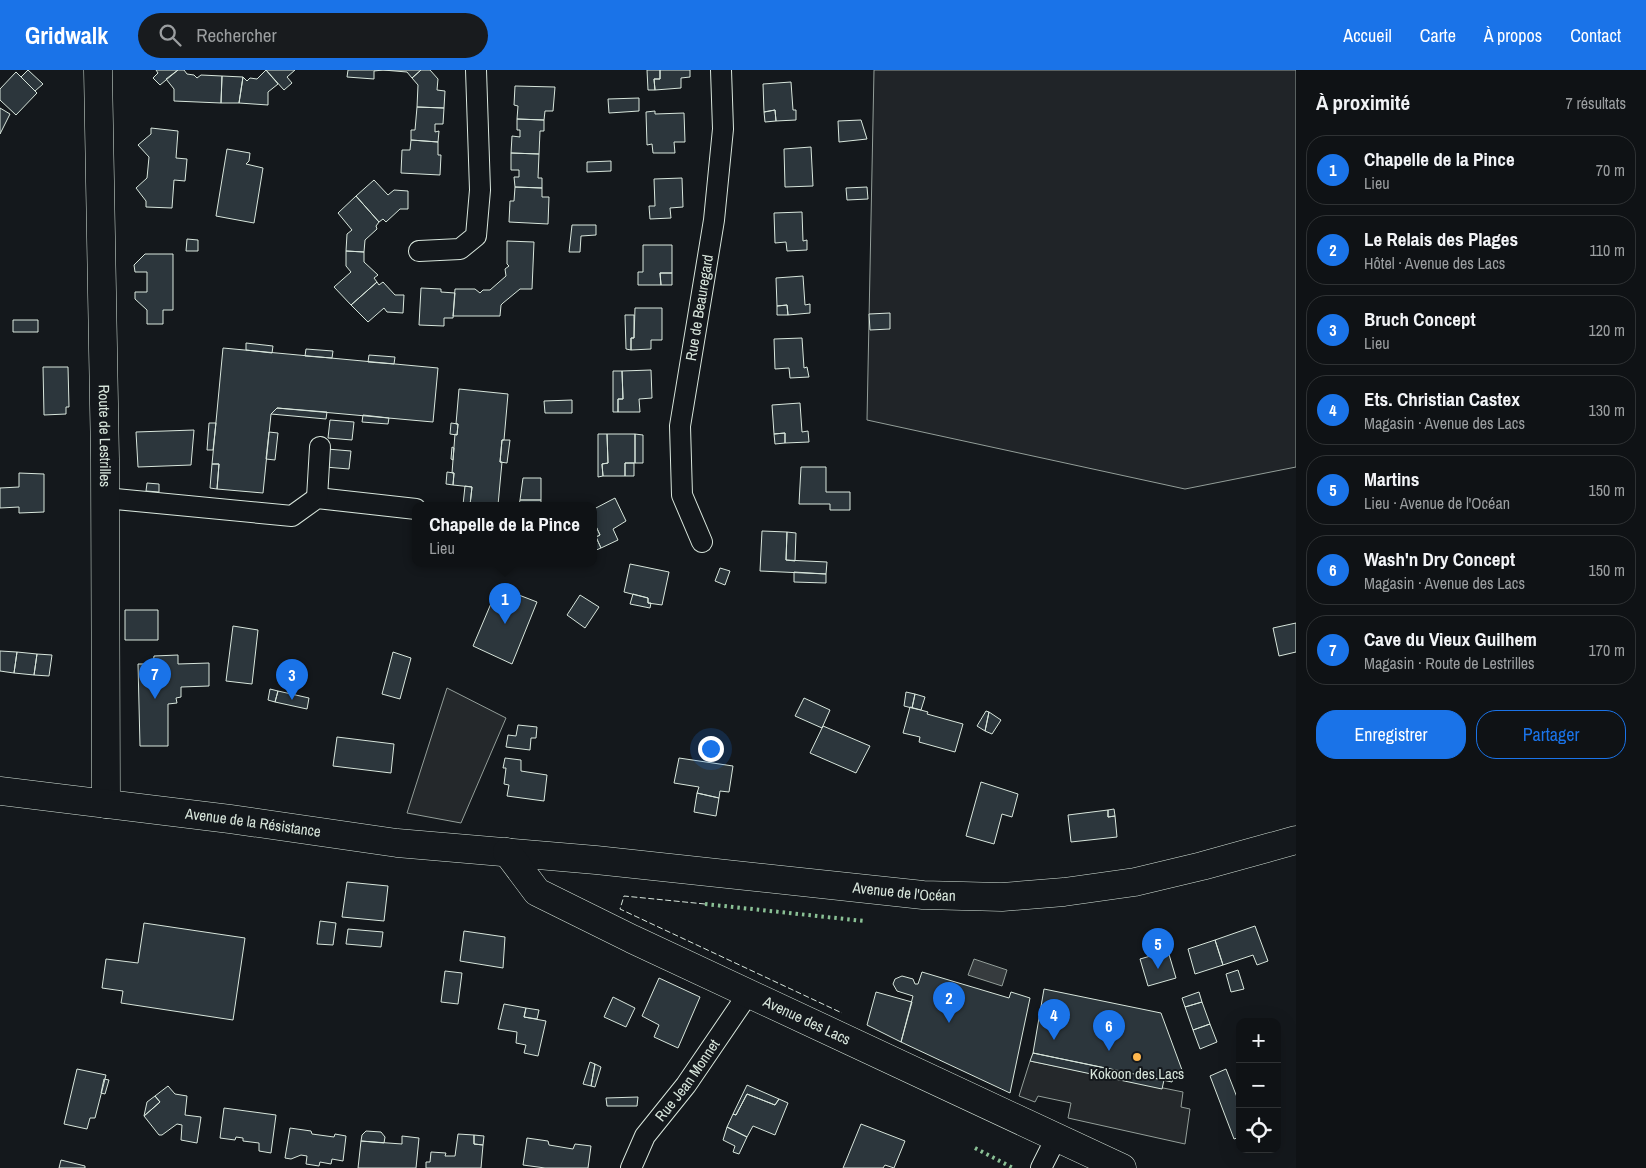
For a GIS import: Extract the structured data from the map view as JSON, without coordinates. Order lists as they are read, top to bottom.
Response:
{
  "streets": {
    "main road": [
      "Route de Lestrilles",
      "Avenue de la Résistance",
      "Avenue de l'Océan",
      "Avenue des Lacs"
    ],
    "street": ["Rue de Beauregard", "Rue Jean Monnet"]
  },
  "crossings": [
    ["Route de Lestrilles", "Avenue de la Résistance"],
    ["Avenue de la Résistance", "Avenue de l'Océan"],
    ["Avenue de la Résistance", "Avenue des Lacs"],
    ["Avenue de l'Océan", "Avenue des Lacs"],
    ["Avenue des Lacs", "Rue Jean Monnet"]
  ],
  "places": ["Kokoon des Lacs"],
  "page": {
    "header": "Gridwalk",
    "search": "Rechercher",
    "nav": [
      "Accueil",
      "Carte",
      "À propos",
      "Contact"
    ],
    "heading": ["À proximité", "7 résultats"],
    "list": [
      {
        "mark": "1",
        "name": "Chapelle de la Pince",
        "note": "Lieu",
        "value": "70 m"
      },
      {
        "mark": "2",
        "name": "Le Relais des Plages",
        "note": "Hôtel · Avenue des Lacs",
        "value": "110 m"
      },
      {
        "mark": "3",
        "name": "Bruch Concept",
        "note": "Lieu",
        "value": "120 m"
      },
      {
        "mark": "4",
        "name": "Ets. Christian Castex",
        "note": "Magasin · Avenue des Lacs",
        "value": "130 m"
      },
      {
        "mark": "5",
        "name": "Martins",
        "note": "Lieu · Avenue de l'Océan",
        "value": "150 m"
      },
      {
        "mark": "6",
        "name": "Wash'n Dry Concept",
        "note": "Magasin · Avenue des Lacs",
        "value": "150 m"
      },
      {
        "mark": "7",
        "name": "Cave du Vieux Guilhem",
        "note": "Magasin · Route de Lestrilles",
        "value": "170 m"
      }
    ],
    "popup": ["Chapelle de la Pince", "Lieu"],
    "pins": [
      "1",
      "7",
      "3",
      "5",
      "2",
      "4",
      "6"
    ],
    "buttons": ["Enregistrer", "Partager"],
    "map_buttons": ["+", "−"]
  }
}
